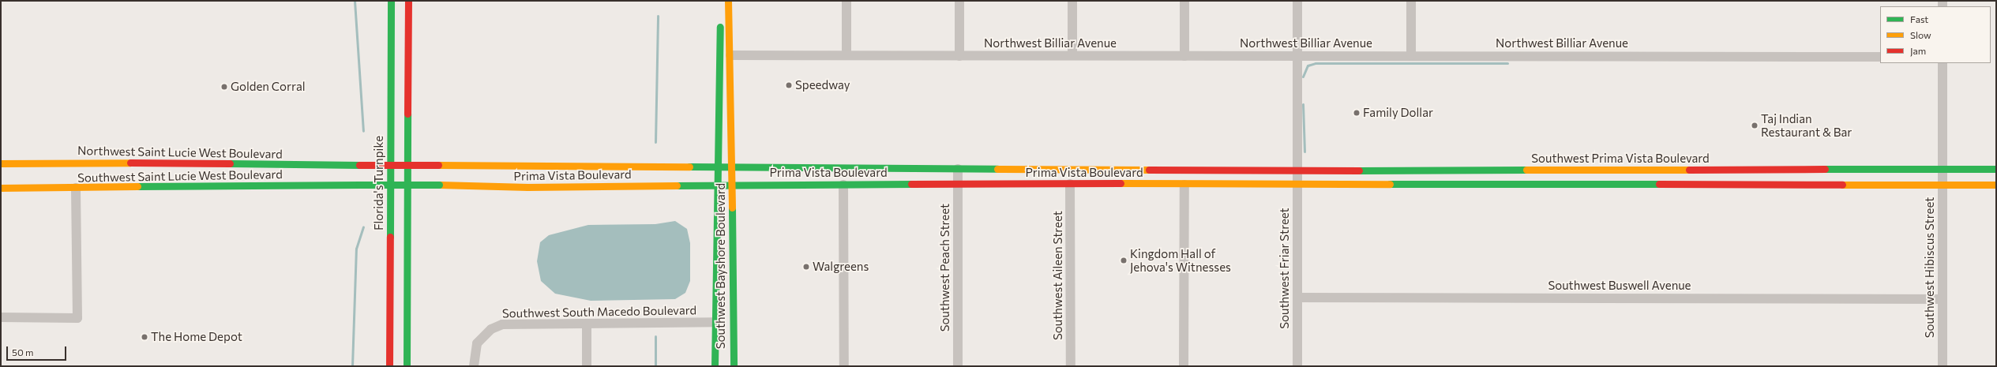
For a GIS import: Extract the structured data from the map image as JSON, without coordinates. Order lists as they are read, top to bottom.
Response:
{
  "streets": {
    "main road": [
      "Northwest Saint Lucie West Boulevard",
      "Southwest Prima Vista Boulevard",
      "Prima Vista Boulevard",
      "Southwest Saint Lucie West Boulevard",
      "Florida's Turnpike",
      "Southwest Bayshore Boulevard"
    ],
    "street": [
      "Northwest Billiar Avenue",
      "Southwest Peach Street",
      "Southwest Hibiscus Street",
      "Southwest Friar Street",
      "Southwest Aileen Street",
      "Southwest Buswell Avenue",
      "Southwest South Macedo Boulevard"
    ]
  },
  "crossings": [
    ["Northwest Billiar Avenue", "Southwest Bayshore Boulevard"],
    ["Northwest Billiar Avenue", "Southwest Friar Street"],
    ["Northwest Saint Lucie West Boulevard", "Prima Vista Boulevard"],
    ["Southwest Prima Vista Boulevard", "Prima Vista Boulevard"],
    ["Southwest Prima Vista Boulevard", "Southwest Hibiscus Street"],
    ["Southwest Prima Vista Boulevard", "Southwest Friar Street"],
    ["Prima Vista Boulevard", "Southwest Saint Lucie West Boulevard"],
    ["Prima Vista Boulevard", "Southwest Bayshore Boulevard"],
    ["Prima Vista Boulevard", "Southwest Peach Street"],
    ["Prima Vista Boulevard", "Southwest Friar Street"],
    ["Prima Vista Boulevard", "Southwest Aileen Street"],
    ["Southwest Bayshore Boulevard", "Southwest South Macedo Boulevard"],
    ["Southwest Hibiscus Street", "Southwest Buswell Avenue"],
    ["Southwest Friar Street", "Southwest Buswell Avenue"]
  ],
  "places": [
    "Speedway",
    "Golden Corral",
    "Family Dollar",
    "Taj Indian Restaurant & Bar",
    "Kingdom Hall of Jehova's Witnesses",
    "Walgreens",
    "The Home Depot"
  ],
  "legend": ["Fast", "Slow", "Jam"],
  "scale_bar": "50 m"
}
